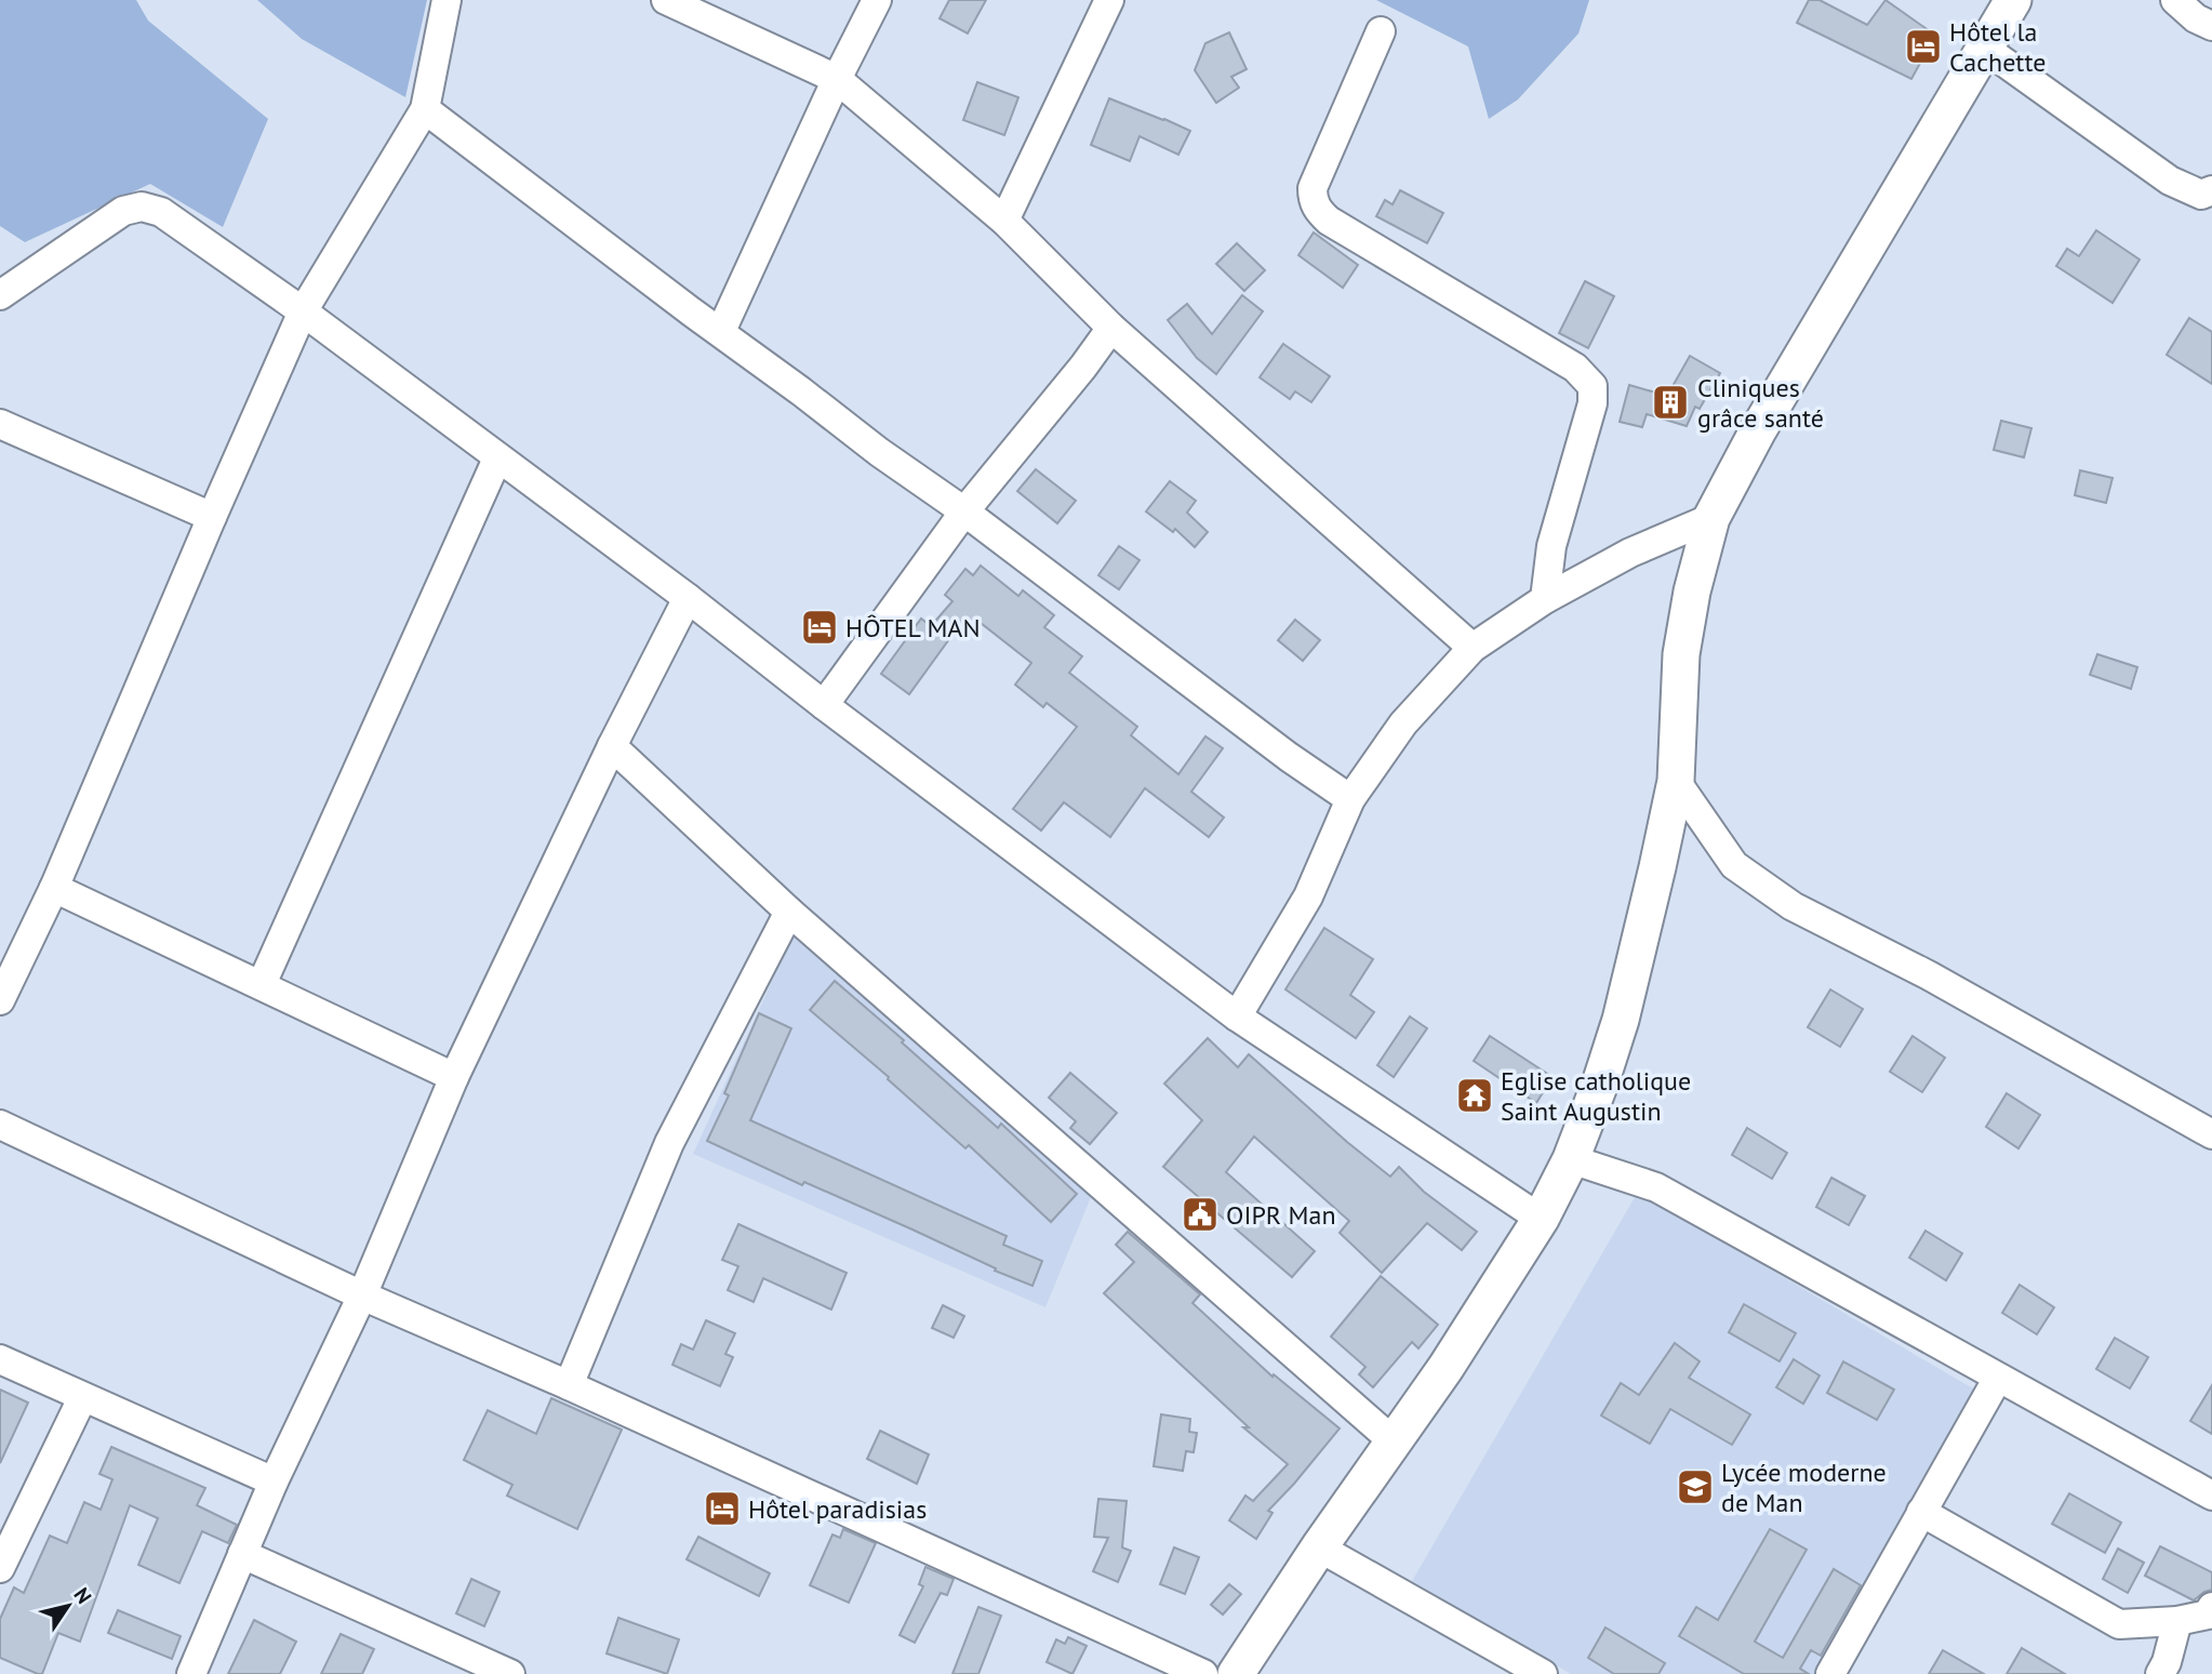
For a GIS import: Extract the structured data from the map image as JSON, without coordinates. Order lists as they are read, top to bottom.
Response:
{
  "places": {
    "hotel": ["Hôtel la Cachette", "HÔTEL MAN", "Hôtel paradisias"],
    "building": ["Cliniques grâce santé"],
    "temple": ["Eglise catholique Saint Augustin"],
    "public building": ["OIPR Man"],
    "school or university": ["Lycée moderne de Man"]
  },
  "north": "top right"
}
